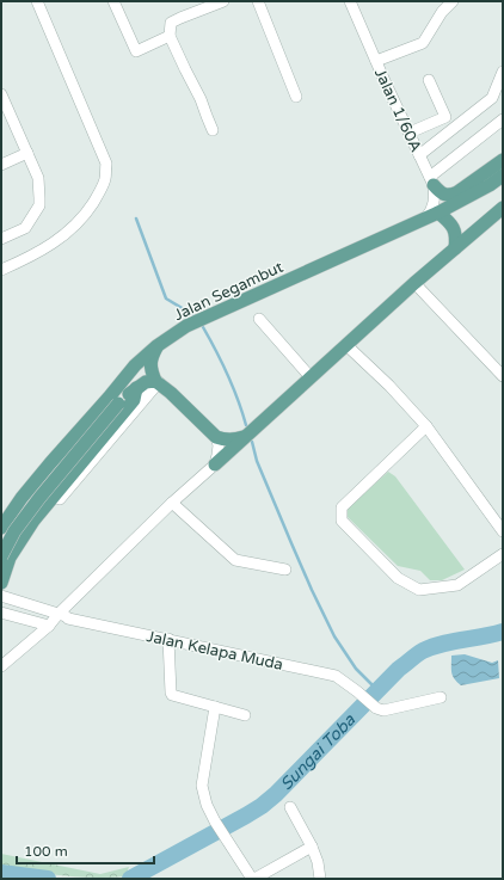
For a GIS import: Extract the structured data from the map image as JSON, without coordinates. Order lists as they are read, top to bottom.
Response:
{
  "streets": {
    "main road": ["Jalan Segambut"],
    "street": ["Jalan 1/60A", "Jalan Kelapa Muda"]
  },
  "water": ["Sungai Toba"],
  "scale_bar": "100 m"
}
